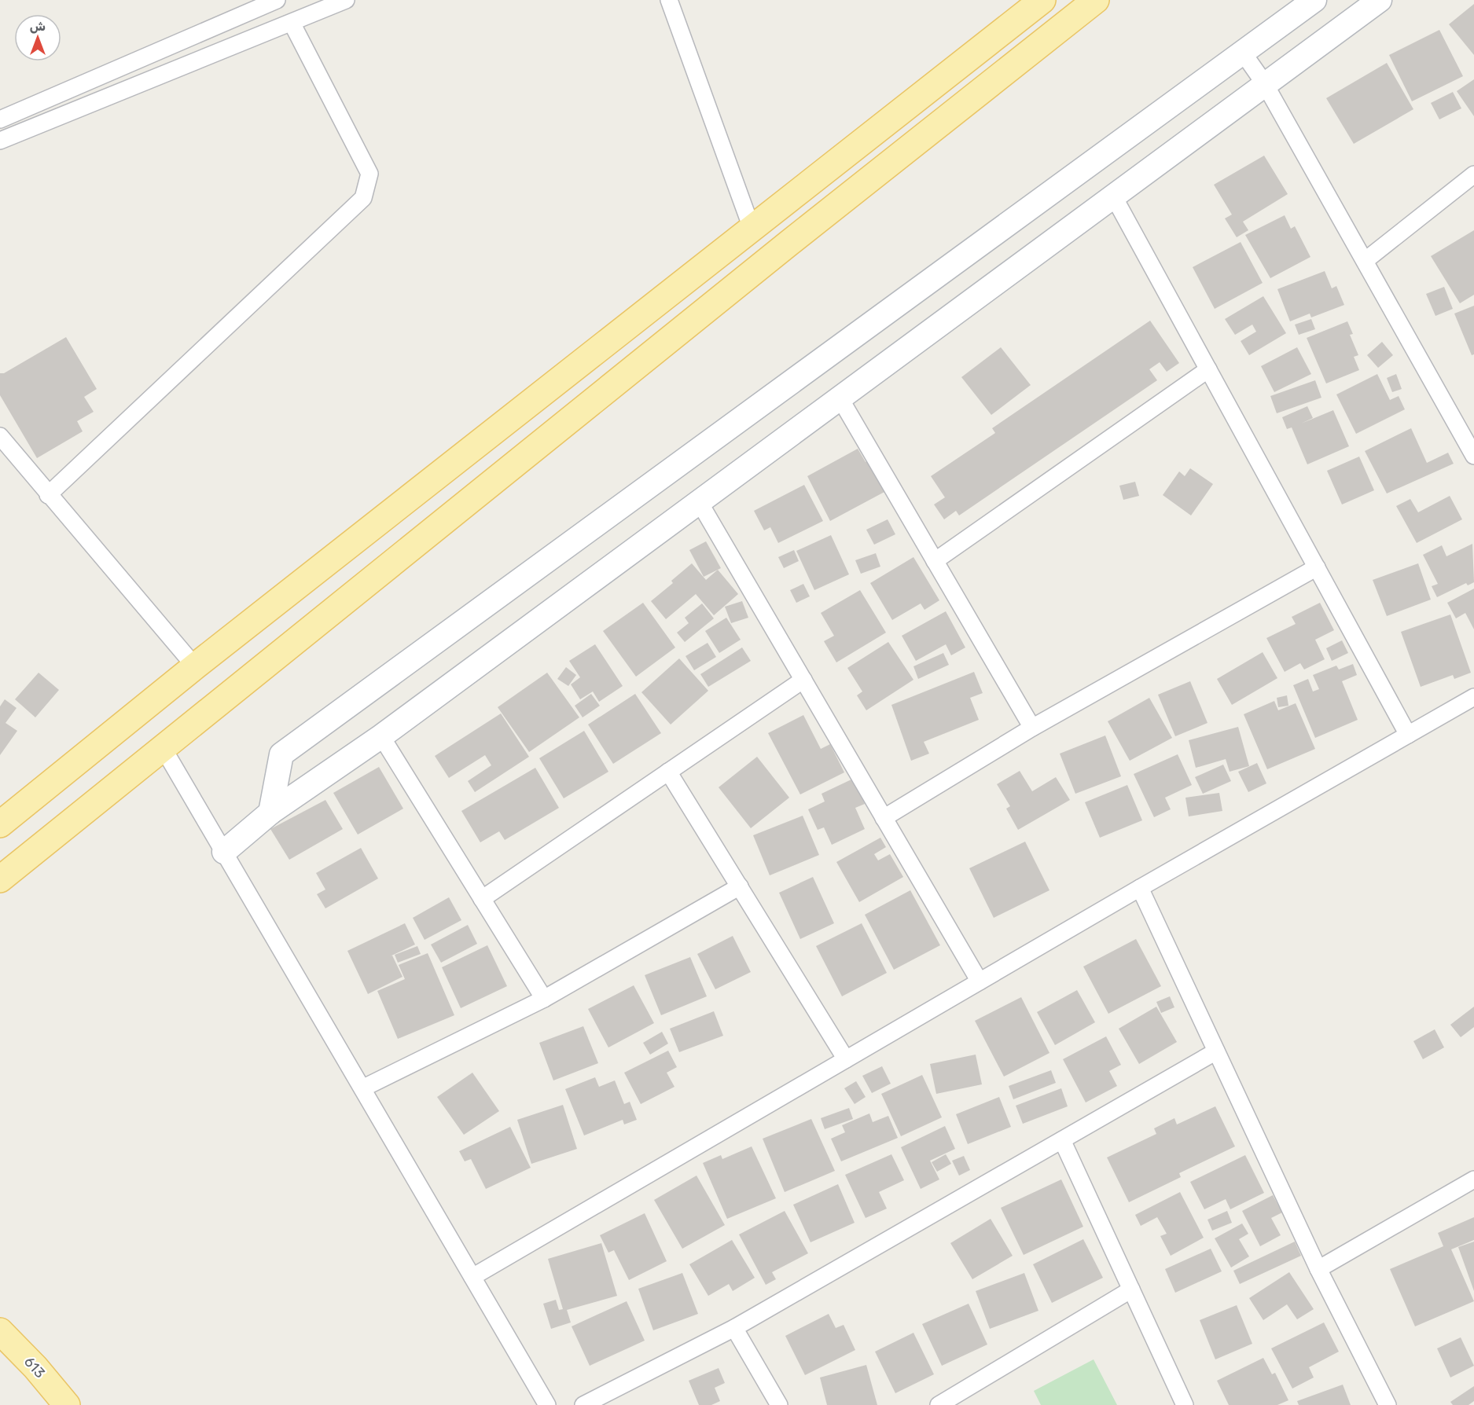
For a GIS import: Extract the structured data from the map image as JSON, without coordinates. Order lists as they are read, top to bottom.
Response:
{
  "streets": {
    "main road": ["613"]
  },
  "north": "top"
}
